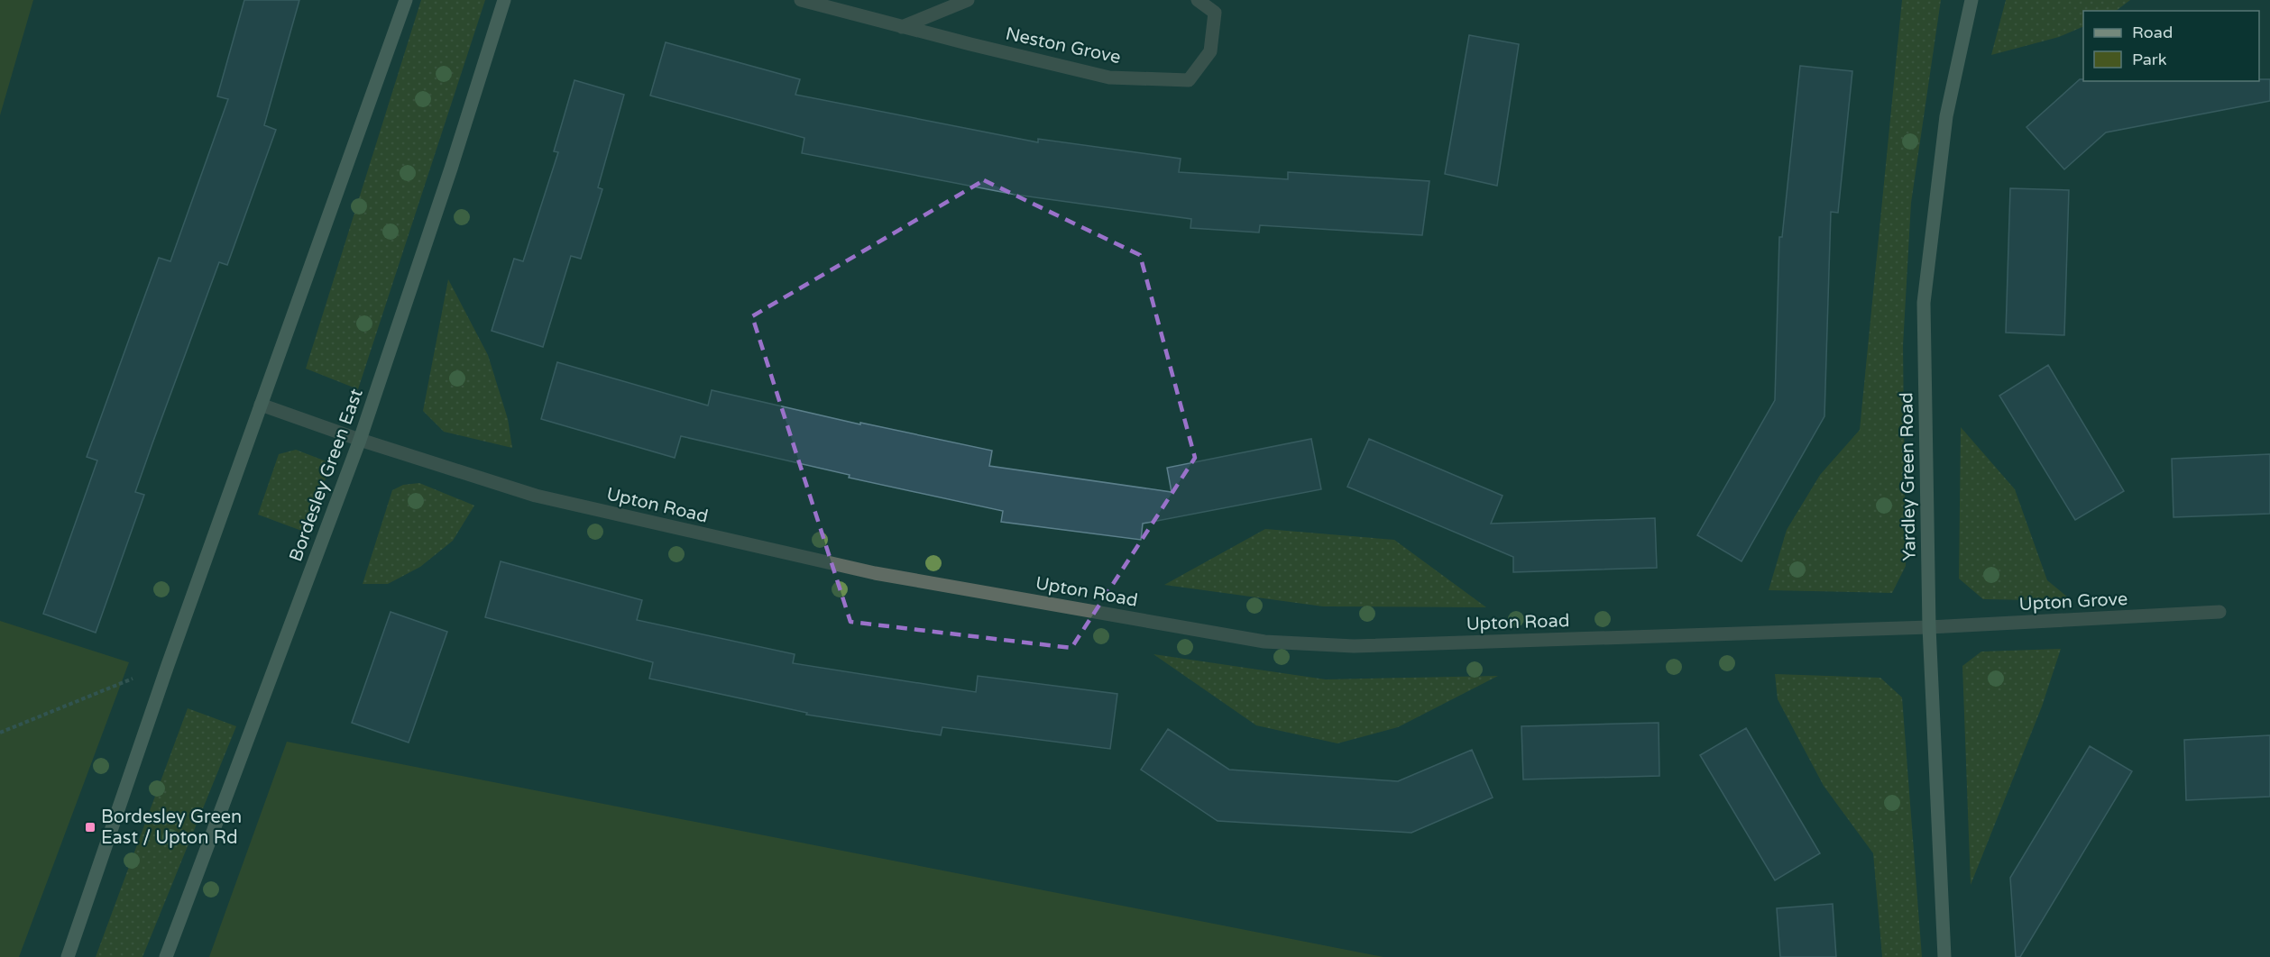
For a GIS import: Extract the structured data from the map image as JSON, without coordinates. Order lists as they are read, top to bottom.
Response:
{
  "streets": {
    "main road": ["Bordesley Green East", "Yardley Green Road"],
    "street": ["Neston Grove", "Upton Road", "Upton Grove"]
  },
  "crossings": [
    ["Bordesley Green East", "Upton Road"],
    ["Yardley Green Road", "Upton Road"],
    ["Yardley Green Road", "Upton Grove"],
    ["Upton Road", "Upton Grove"]
  ],
  "places": {
    "transit": ["Bordesley Green East / Upton Rd"]
  },
  "legend": ["Road", "Park"]
}
